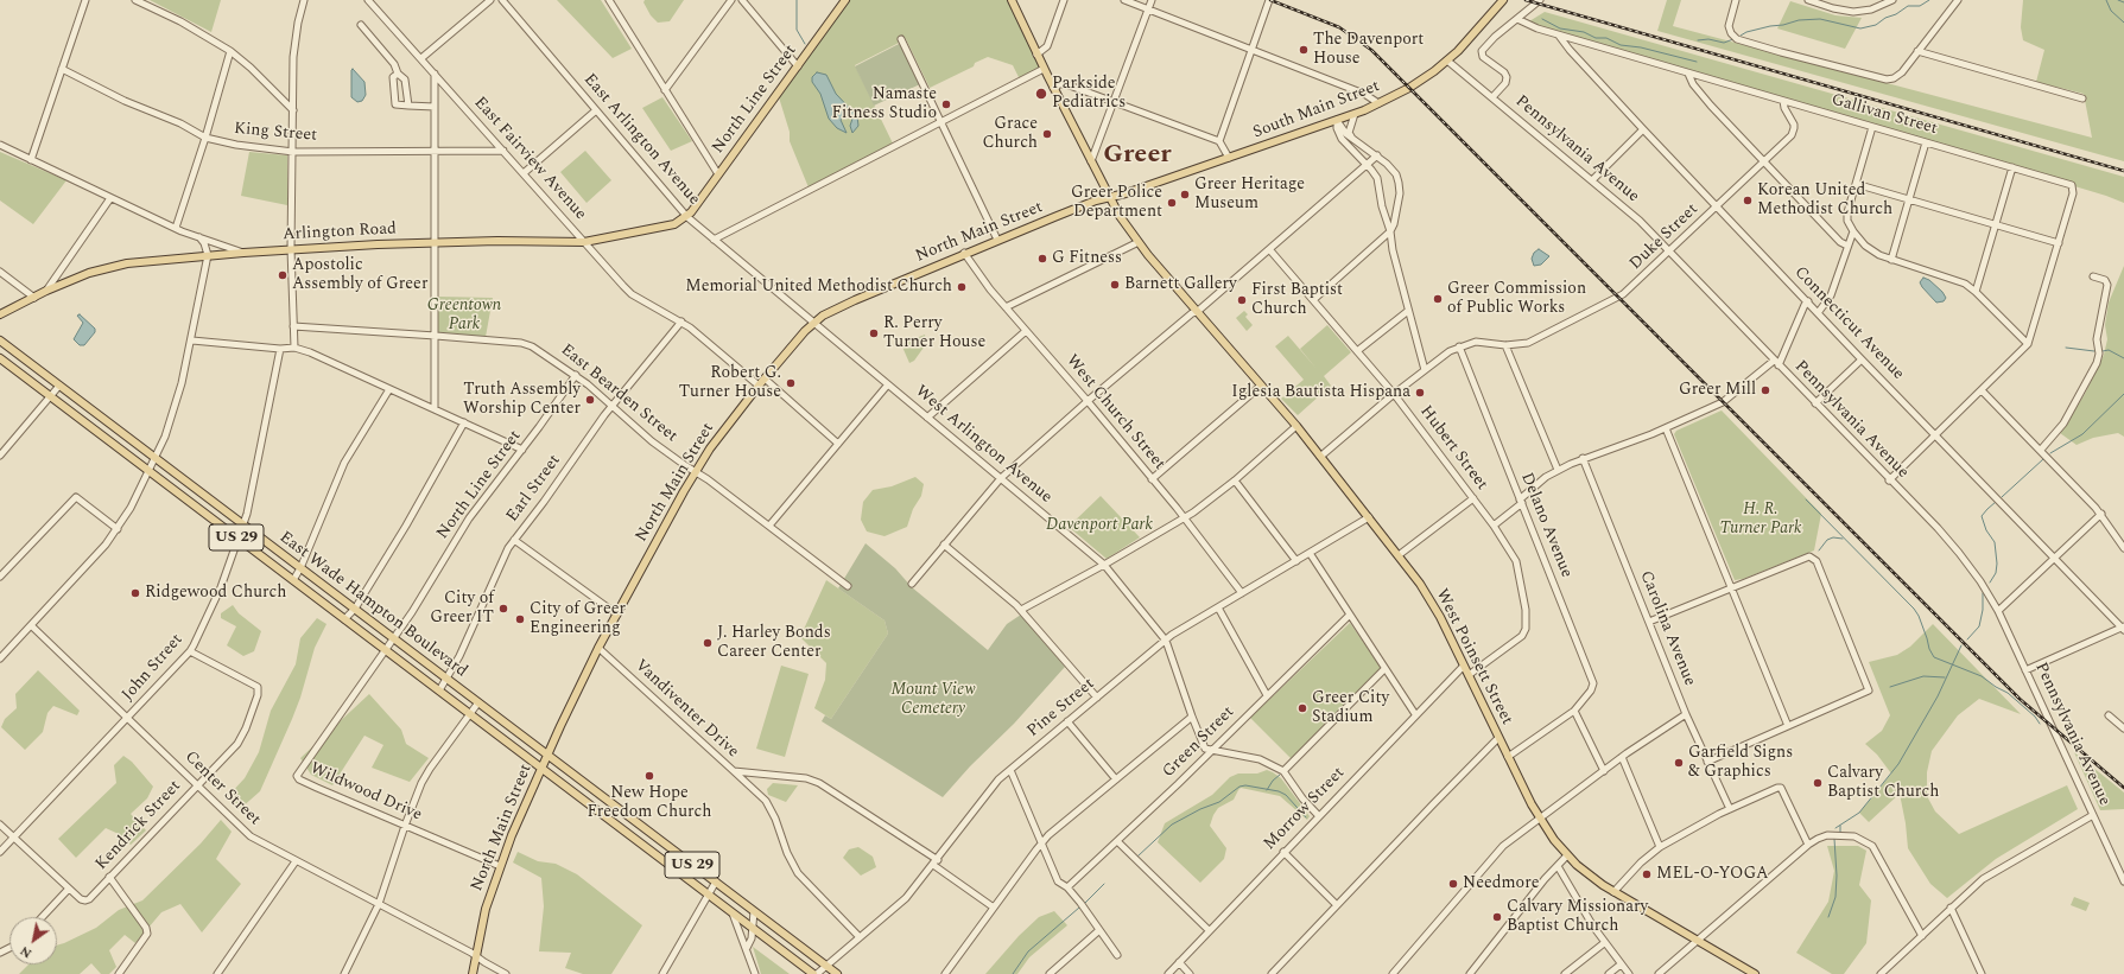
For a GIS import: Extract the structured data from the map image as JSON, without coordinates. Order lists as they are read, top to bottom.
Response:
{
  "streets": {
    "main road": [
      "North Line Street",
      "South Main Street",
      "Arlington Road",
      "North Main Street",
      "US 29",
      "East Wade Hampton Boulevard",
      "West Poinsett Street"
    ],
    "street": [
      "Gallivan Street",
      "King Street",
      "East Arlington Avenue",
      "Pennsylvania Avenue",
      "East Fairview Avenue",
      "Duke Street",
      "Connecticut Avenue",
      "East Bearden Street",
      "West Church Street",
      "West Arlington Avenue",
      "Hubert Street",
      "Earl Street",
      "Delano Avenue",
      "Carolina Avenue",
      "John Street",
      "Pine Street",
      "Vandiventer Drive",
      "Green Street",
      "Center Street",
      "Wildwood Drive",
      "Morrow Street",
      "Kendrick Street"
    ]
  },
  "crossings": [
    ["North Line Street", "East Arlington Avenue"],
    ["North Line Street", "Arlington Road"],
    ["North Line Street", "East Bearden Street"],
    ["North Line Street", "East Wade Hampton Boulevard"],
    ["North Line Street", "Wildwood Drive"],
    ["South Main Street", "Pennsylvania Avenue"],
    ["South Main Street", "North Main Street"],
    ["South Main Street", "West Poinsett Street"],
    ["Gallivan Street", "Duke Street"],
    ["Gallivan Street", "Connecticut Avenue"],
    ["King Street", "East Fairview Avenue"],
    ["East Arlington Avenue", "Arlington Road"],
    ["East Arlington Avenue", "North Main Street"],
    ["East Arlington Avenue", "West Arlington Avenue"],
    ["Pennsylvania Avenue", "Duke Street"],
    ["East Fairview Avenue", "Arlington Road"],
    ["East Fairview Avenue", "North Main Street"],
    ["East Fairview Avenue", "Earl Street"],
    ["North Main Street", "East Bearden Street"],
    ["North Main Street", "West Church Street"],
    ["North Main Street", "West Arlington Avenue"],
    ["North Main Street", "US 29"],
    ["North Main Street", "East Wade Hampton Boulevard"],
    ["North Main Street", "West Poinsett Street"],
    ["North Main Street", "Vandiventer Drive"],
    ["North Main Street", "Center Street"],
    ["North Main Street", "Wildwood Drive"],
    ["Duke Street", "Connecticut Avenue"],
    ["Duke Street", "Delano Avenue"],
    ["East Bearden Street", "Earl Street"],
    ["West Church Street", "Pine Street"],
    ["West Arlington Avenue", "Pine Street"],
    ["West Arlington Avenue", "Green Street"],
    ["Hubert Street", "West Poinsett Street"],
    ["Earl Street", "East Wade Hampton Boulevard"],
    ["US 29", "East Wade Hampton Boulevard"],
    ["US 29", "Pine Street"],
    ["East Wade Hampton Boulevard", "John Street"],
    ["East Wade Hampton Boulevard", "Wildwood Drive"],
    ["West Poinsett Street", "Pine Street"],
    ["West Poinsett Street", "Morrow Street"],
    ["John Street", "Center Street"],
    ["John Street", "Kendrick Street"],
    ["Pine Street", "Vandiventer Drive"],
    ["Center Street", "Kendrick Street"]
  ],
  "districts": ["Greer"],
  "parks": [
    "Greentown Park",
    "H. R. Turner Park",
    "Davenport Park",
    "Mount View Cemetery"
  ],
  "places": [
    "The Davenport House",
    "Parkside Pediatrics",
    "Namaste Fitness Studio",
    "Grace Church",
    "Greer Heritage Museum",
    "Korean United Methodist Church",
    "Greer Police Department",
    "G Fitness",
    "Apostolic Assembly of Greer",
    "Barnett Gallery",
    "Memorial United Methodist Church",
    "Greer Commission of Public Works",
    "First Baptist Church",
    "R. Perry Turner House",
    "Robert G. Turner House",
    "Greer Mill",
    "Iglesia Bautista Hispana",
    "Truth Assembly Worship Center",
    "Ridgewood Church",
    "City of Greer IT",
    "City of Greer Engineering",
    "J. Harley Bonds Career Center",
    "Greer City Stadium",
    "Garfield Signs & Graphics",
    "New Hope Freedom Church",
    "Calvary Baptist Church",
    "MEL-O-YOGA",
    "Needmore",
    "Calvary Missionary Baptist Church"
  ],
  "north": "bottom left"
}
